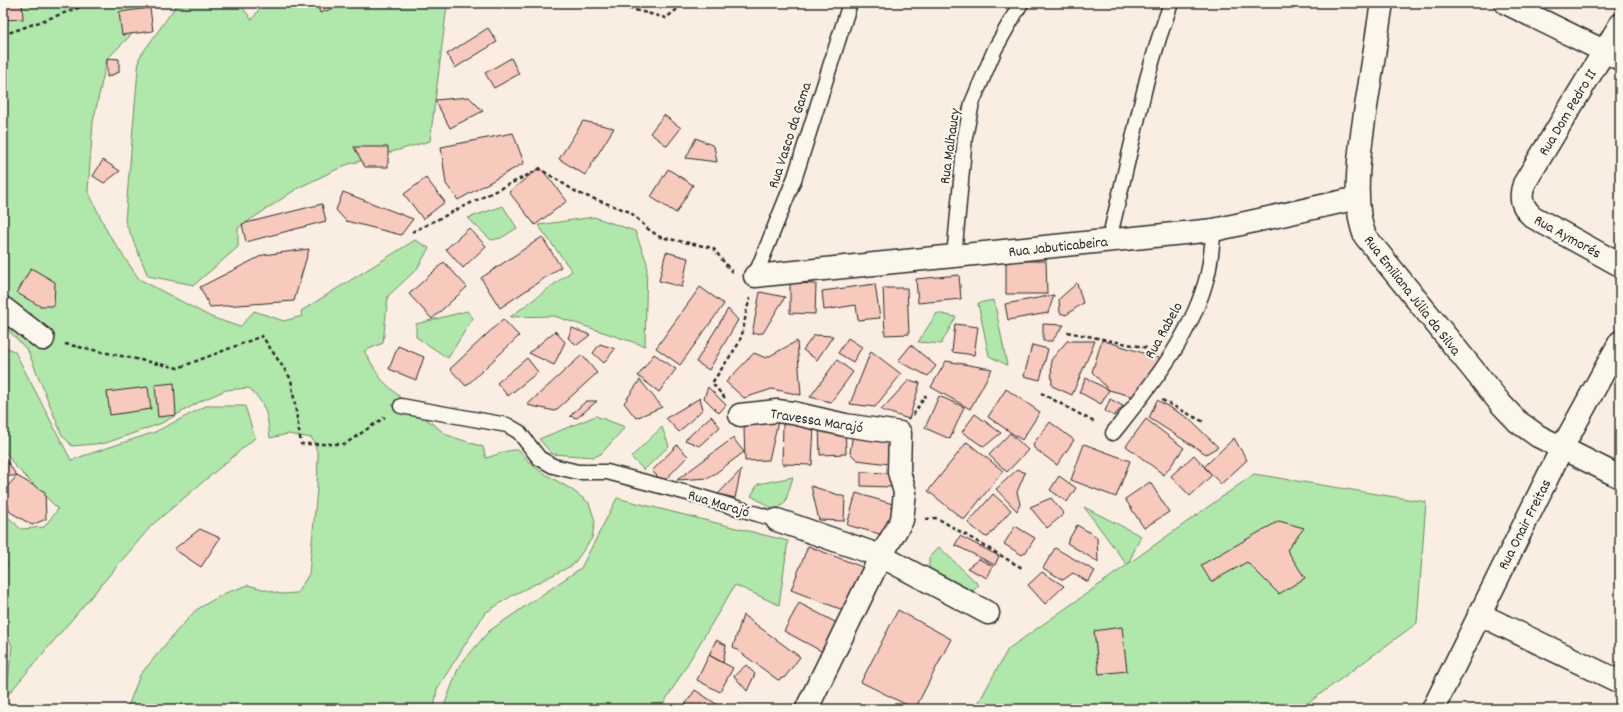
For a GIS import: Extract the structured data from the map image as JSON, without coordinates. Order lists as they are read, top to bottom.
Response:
{
  "streets": {
    "street": [
      "Rua Dom Pedro II",
      "Rua Aymorés",
      "Rua Jabuticabeira",
      "Rua Emiliana Júlia da Silva",
      "Travessa Marajó",
      "Rua Marajó",
      "Rua Onair Freitas"
    ],
    "lane": ["Rua Vasco da Gama", "Rua Malhaucy", "Rua Rabelo"]
  },
  "crossings": [
    ["Rua Dom Pedro II", "Rua Aymorés"],
    ["Rua Vasco da Gama", "Rua Jabuticabeira"],
    ["Rua Malhaucy", "Rua Jabuticabeira"],
    ["Rua Jabuticabeira", "Rua Emiliana Júlia da Silva"],
    ["Rua Jabuticabeira", "Rua Rabelo"],
    ["Rua Emiliana Júlia da Silva", "Rua Onair Freitas"],
    ["Travessa Marajó", "Rua Marajó"]
  ]
}
